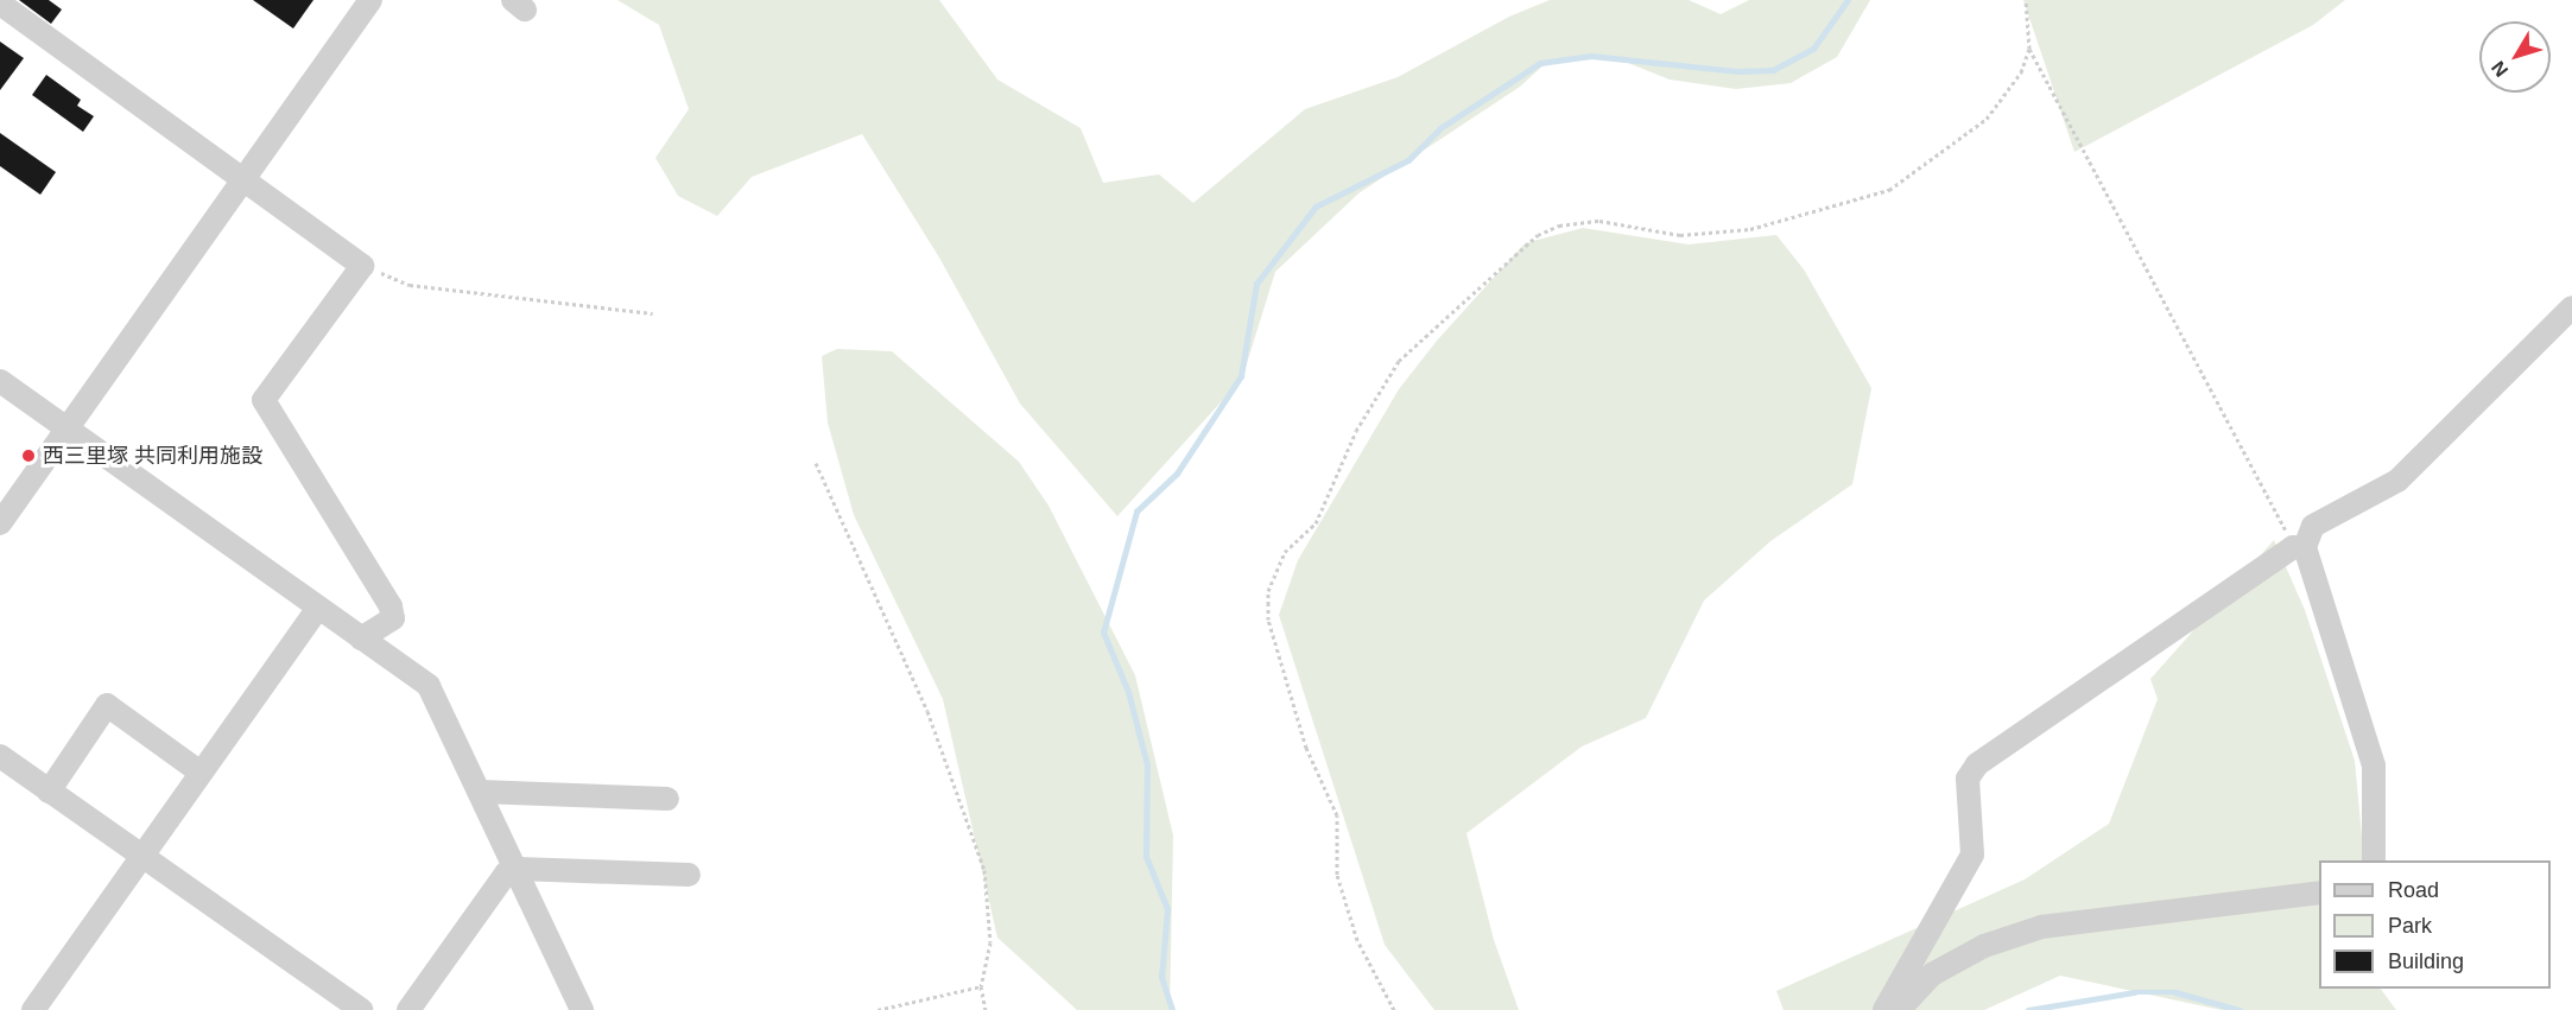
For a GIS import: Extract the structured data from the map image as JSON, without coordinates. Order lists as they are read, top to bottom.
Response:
{
  "places": ["西三里塚 共同利用施設"],
  "legend": ["Road", "Park", "Building"],
  "north": "bottom left"
}
